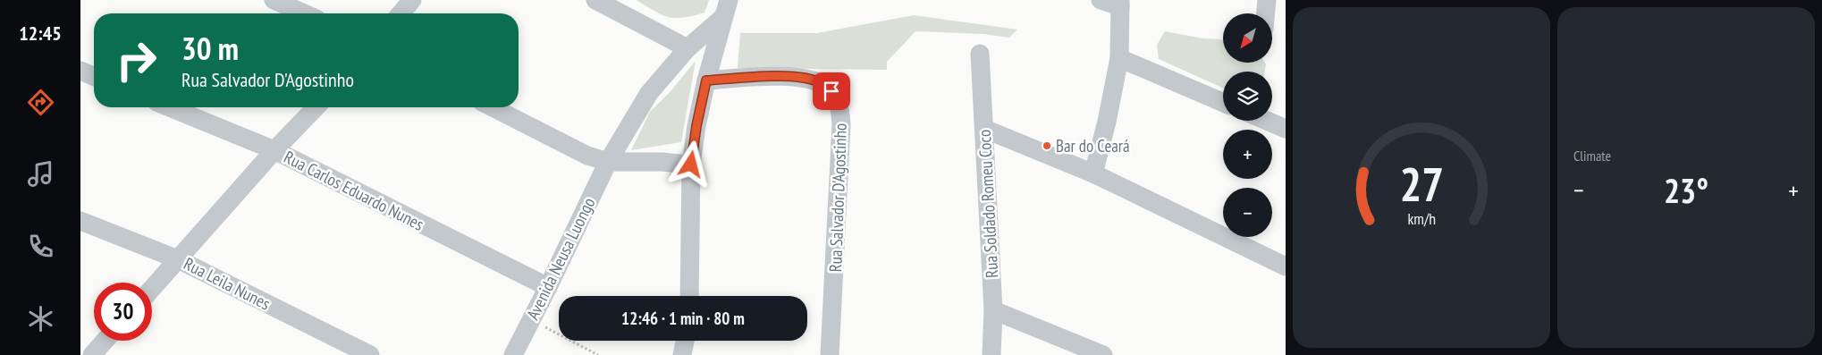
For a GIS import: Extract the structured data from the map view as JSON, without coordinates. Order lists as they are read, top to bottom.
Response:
{
  "streets": {
    "street": [
      "Rua Carlos Eduardo Nunes",
      "Rua Salvador D'Agostinho",
      "Rua Soldado Romeu Coco",
      "Avenida Neusa Luongo",
      "Rua Leila Nunes"
    ]
  },
  "crossings": [
    ["Rua Carlos Eduardo Nunes", "Avenida Neusa Luongo"]
  ],
  "places": ["Bar do Ceará"],
  "north": "bottom left",
  "page": {
    "tabs": "12:45",
    "tile": "Climate",
    "map_buttons": ["+", "−"],
    "turn": ["30 m", "Rua Salvador D'Agostinho"],
    "heat": ["−", "23°", "+"],
    "limit": "30",
    "trip": "12:46 · 1 min · 80 m",
    "gauge": ["27", "km/h"]
  }
}
